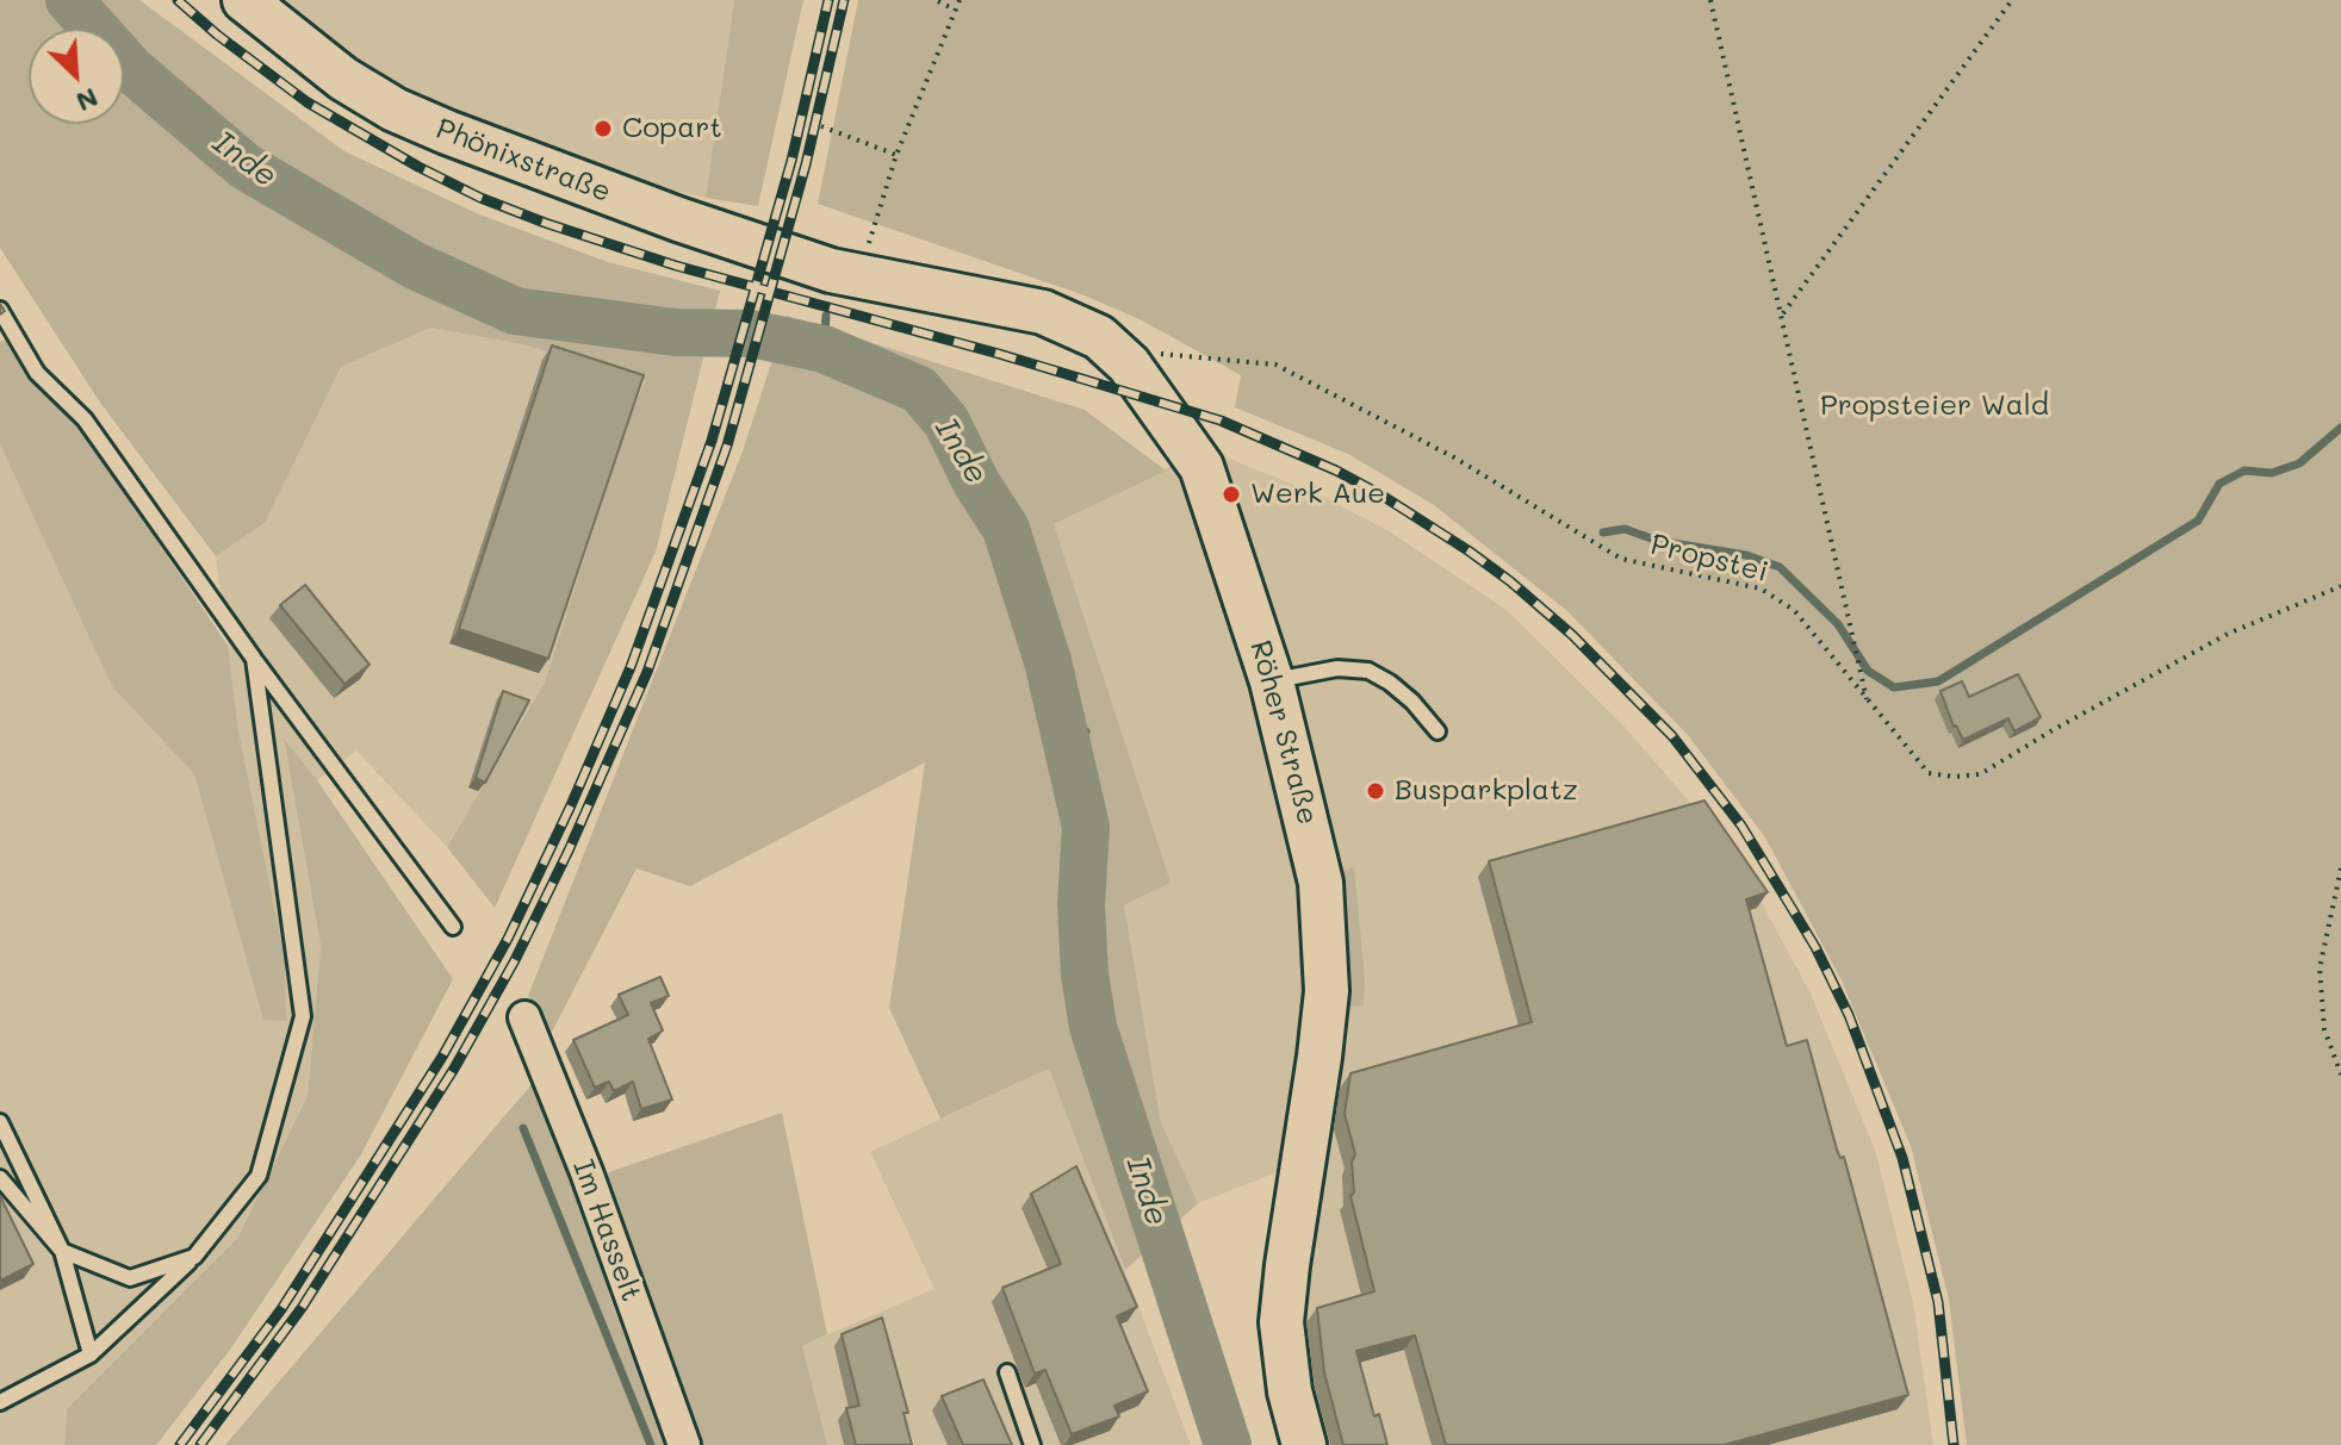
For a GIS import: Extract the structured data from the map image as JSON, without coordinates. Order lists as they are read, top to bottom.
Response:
{
  "streets": {
    "main road": ["Phönixstraße", "Röher Straße"],
    "street": ["Im Hasselt"],
    "path": ["Propstei"]
  },
  "crossings": [
    ["Phönixstraße", "Röher Straße"],
    ["Propstei", "Röher Straße"]
  ],
  "water": ["Inde"],
  "parks": ["Propsteier Wald"],
  "places": ["Copart", "Werk Aue", "Busparkplatz"],
  "north": "bottom right"
}
